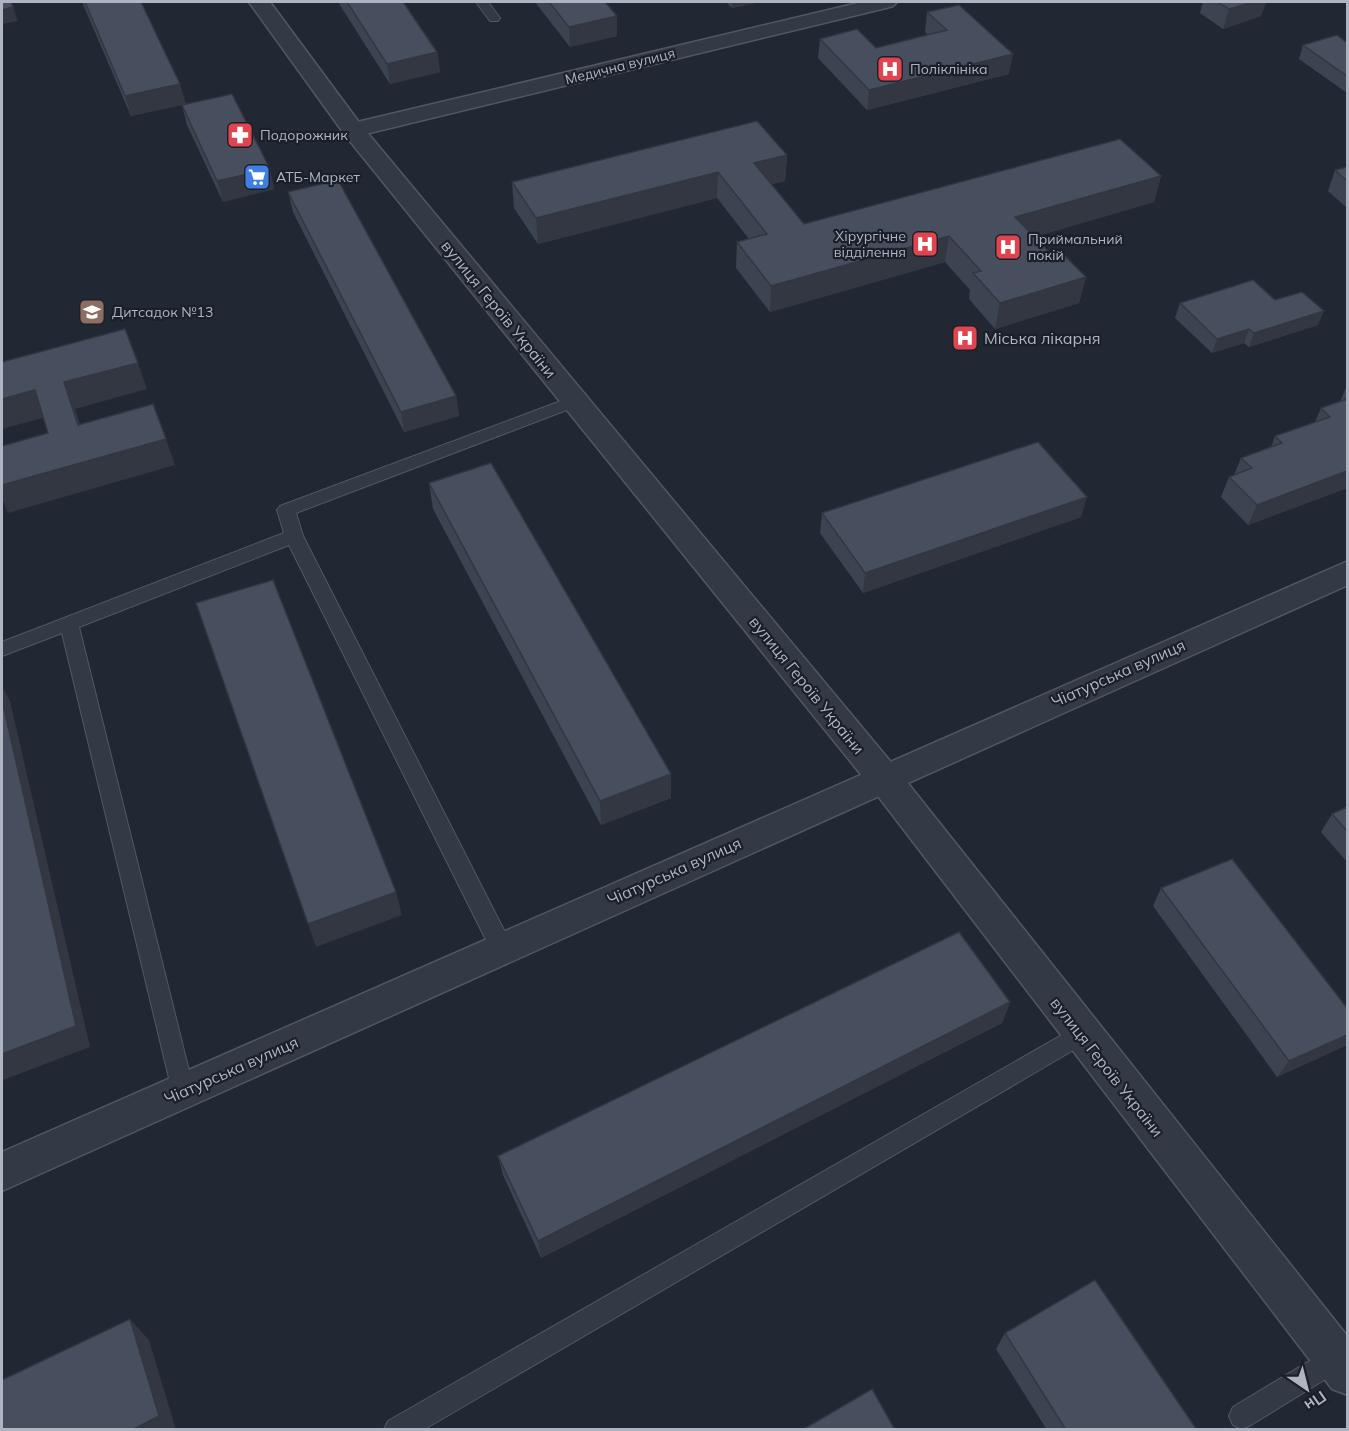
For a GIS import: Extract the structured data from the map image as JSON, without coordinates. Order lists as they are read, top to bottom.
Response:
{
  "streets": {
    "street": ["Медична вулиця", "вулиця Героїв України", "Чіатурська вулиця"]
  },
  "crossings": [
    ["Медична вулиця", "вулиця Героїв України"],
    ["вулиця Героїв України", "Чіатурська вулиця"]
  ],
  "places": {
    "hospital": [
      "Поліклініка",
      "Хірургічне відділення",
      "Приймальний покій",
      "Мiська лiкарня"
    ],
    "pharmacy": ["Подорожник"],
    "supermarket": ["АТБ-Маркет"],
    "school or university": ["Дитсадок №13"]
  },
  "north": "bottom right"
}
